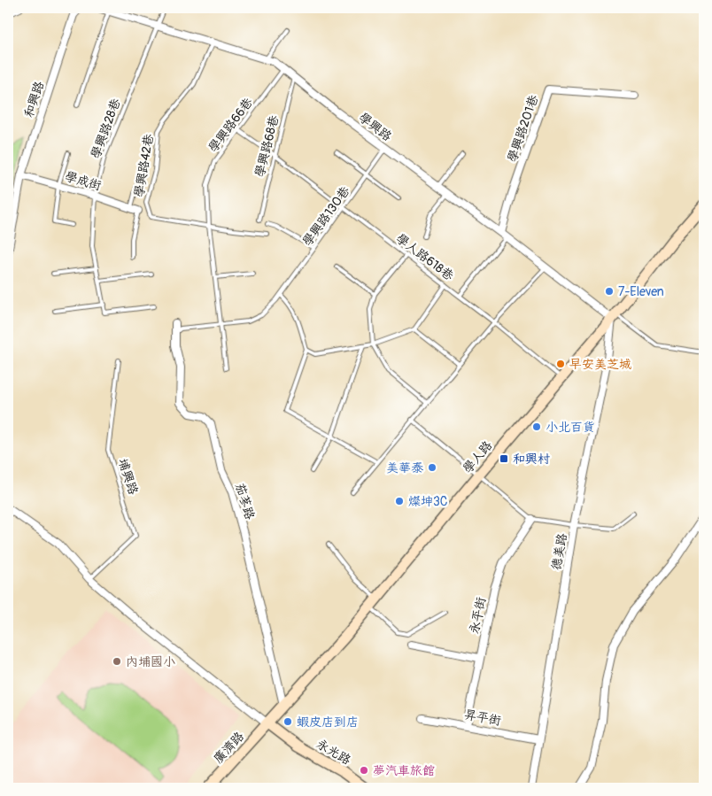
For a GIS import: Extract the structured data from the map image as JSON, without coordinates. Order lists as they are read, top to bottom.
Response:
{
  "streets": {
    "main road": ["學人路", "廣濟路", "永光路"],
    "street": [
      "和興路",
      "學興路",
      "學興路201巷",
      "學成街",
      "茄苳路",
      "德美路",
      "永平街",
      "昇平街"
    ],
    "lane": [
      "學興路66巷",
      "學興路28巷",
      "學興路68巷",
      "學興路42巷",
      "學興路130巷",
      "學人路618巷",
      "埔興路"
    ]
  },
  "crossings": [
    ["和興路", "學成街"],
    ["學興路66巷", "學興路"],
    ["學興路66巷", "學興路42巷"],
    ["學興路66巷", "學興路130巷"],
    ["學興路66巷", "學人路618巷"],
    ["學興路", "學興路28巷"],
    ["學興路", "學興路201巷"],
    ["學興路", "學興路68巷"],
    ["學興路", "學興路42巷"],
    ["學興路", "學興路130巷"],
    ["學興路", "學人路"],
    ["學興路", "德美路"],
    ["學興路28巷", "學成街"],
    ["學興路68巷", "學人路618巷"],
    ["學興路130巷", "學人路618巷"],
    ["學興路130巷", "茄苳路"],
    ["學人路618巷", "學人路"],
    ["學人路", "茄苳路"],
    ["學人路", "德美路"],
    ["學人路", "廣濟路"],
    ["學人路", "永光路"],
    ["德美路", "昇平街"],
    ["永平街", "昇平街"],
    ["廣濟路", "永光路"]
  ],
  "places": {
    "other": [
      "7-Eleven",
      "早安美芝城",
      "小北百貨",
      "美華泰",
      "燦坤3C",
      "內埔國小",
      "蝦皮店到店",
      "夢汽車旅館"
    ],
    "transit": ["和興村"]
  }
}
